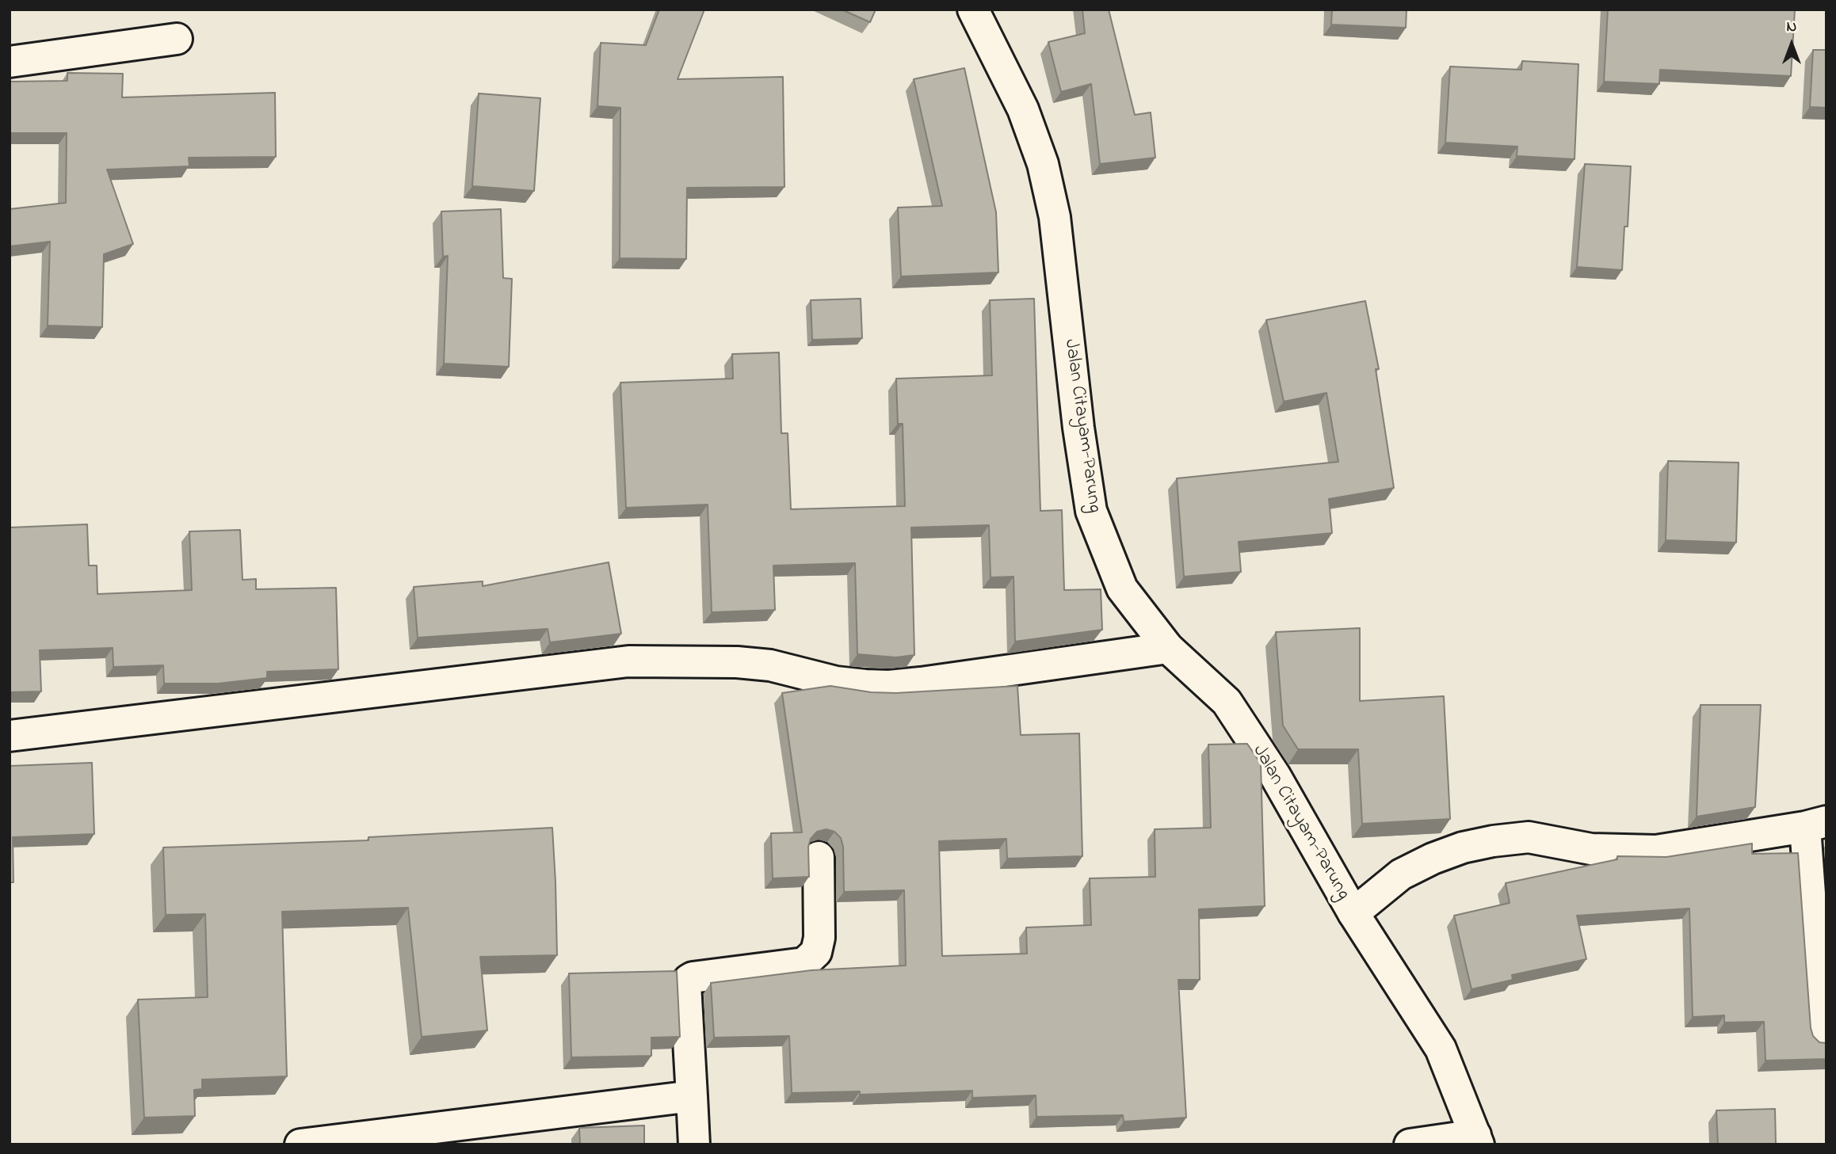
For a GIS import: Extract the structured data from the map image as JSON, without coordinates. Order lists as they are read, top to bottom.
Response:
{
  "streets": {
    "street": ["Jalan Citayam-Parung"]
  },
  "north": "top"
}
